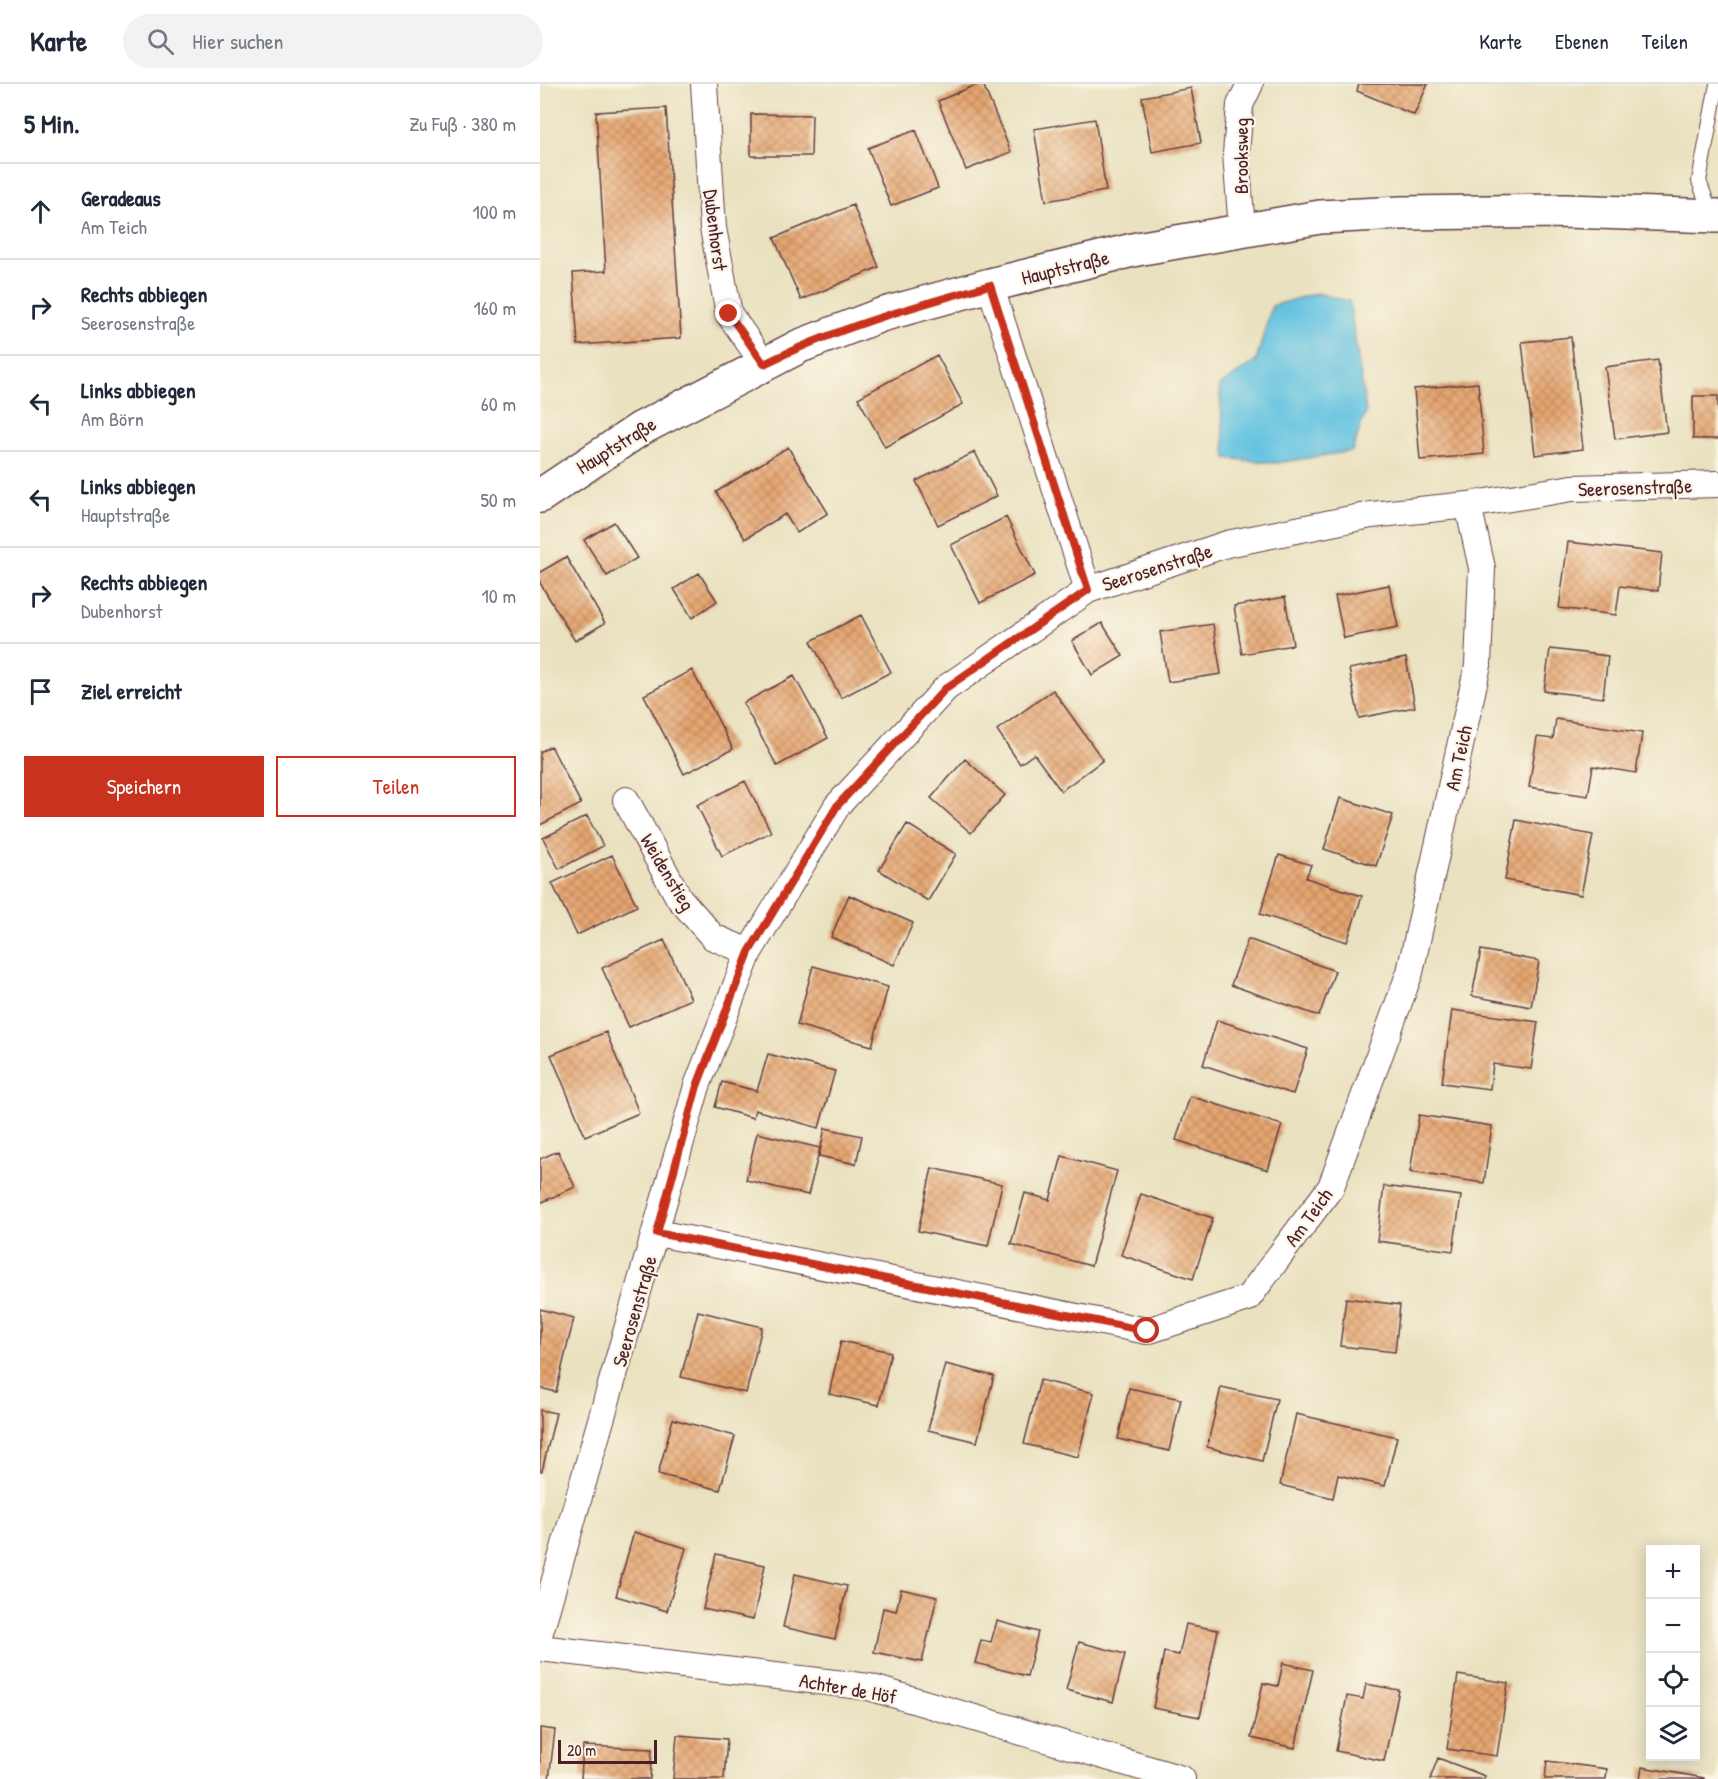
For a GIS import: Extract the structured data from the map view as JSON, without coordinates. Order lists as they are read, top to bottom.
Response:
{
  "streets": {
    "main road": ["Hauptstraße"],
    "street": [
      "Brooksweg",
      "Dubenhorst",
      "Seerosenstraße",
      "Am Teich",
      "Weidenstieg",
      "Achter de Höf"
    ]
  },
  "crossings": [
    ["Brooksweg", "Hauptstraße"],
    ["Dubenhorst", "Hauptstraße"],
    ["Seerosenstraße", "Am Teich"],
    ["Seerosenstraße", "Weidenstieg"]
  ],
  "scale_bar": "20 m",
  "page": {
    "header": "Karte",
    "search": "Hier suchen",
    "nav": ["Karte", "Ebenen", "Teilen"],
    "heading": ["5 Min.", "Zu Fuß · 380 m"],
    "list": [
      ["Geradeaus", "Am Teich", "100 m"],
      ["Rechts abbiegen", "Seerosenstraße", "160 m"],
      ["Links abbiegen", "Am Börn", "60 m"],
      ["Links abbiegen", "Hauptstraße", "50 m"],
      ["Rechts abbiegen", "Dubenhorst", "10 m"],
      "Ziel erreicht"
    ],
    "buttons": ["Speichern", "Teilen"],
    "map_buttons": ["+", "−"],
    "scale": "20 m"
  }
}
